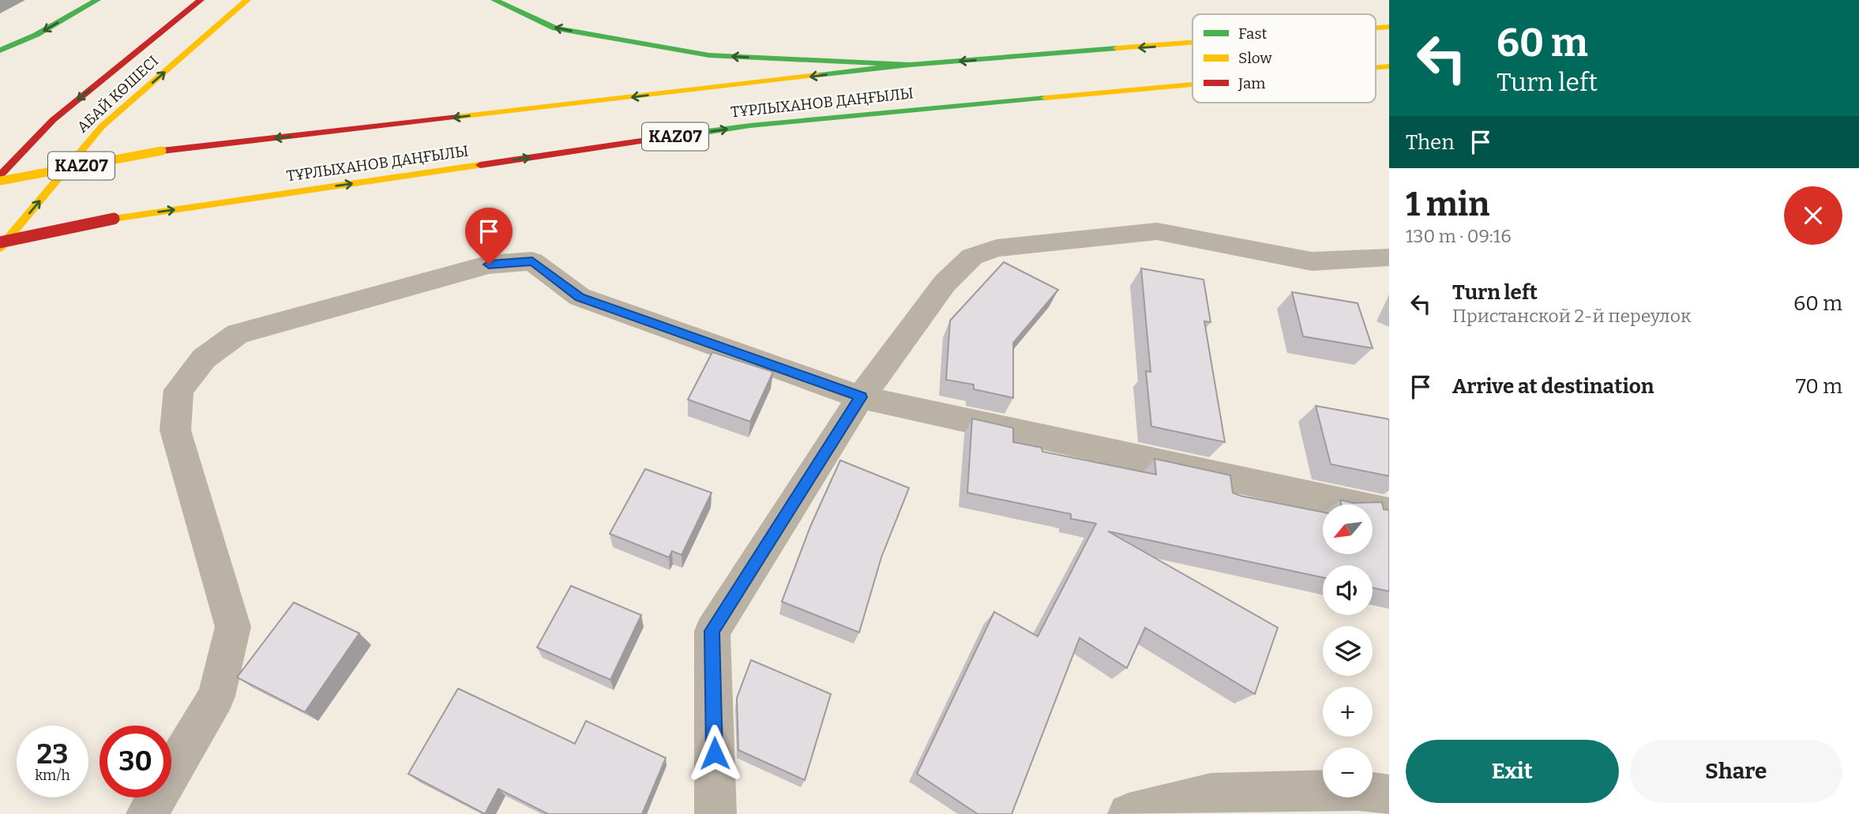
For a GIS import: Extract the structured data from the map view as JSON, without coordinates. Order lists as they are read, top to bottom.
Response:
{
  "streets": {
    "main road": ["АБАЙ КӨШЕСІ", "ТҰРЛЫХАНОВ ДАҢҒЫЛЫ", "KAZ07"]
  },
  "legend": ["Fast", "Slow", "Jam"],
  "north": "bottom left",
  "page": {
    "turn": ["60 m", "Turn left"],
    "then": "Then",
    "heading": ["1 min", "130 m · 09:16"],
    "list": [
      {
        "name": "Turn left",
        "note": "Пристанской 2-й переулок",
        "value": "60 m"
      },
      {
        "name": "Arrive at destination",
        "value": "70 m"
      }
    ],
    "map_buttons": ["+", "−"],
    "speed": "23 km/h",
    "limit": "30",
    "buttons": ["Exit", "Share"]
  }
}
